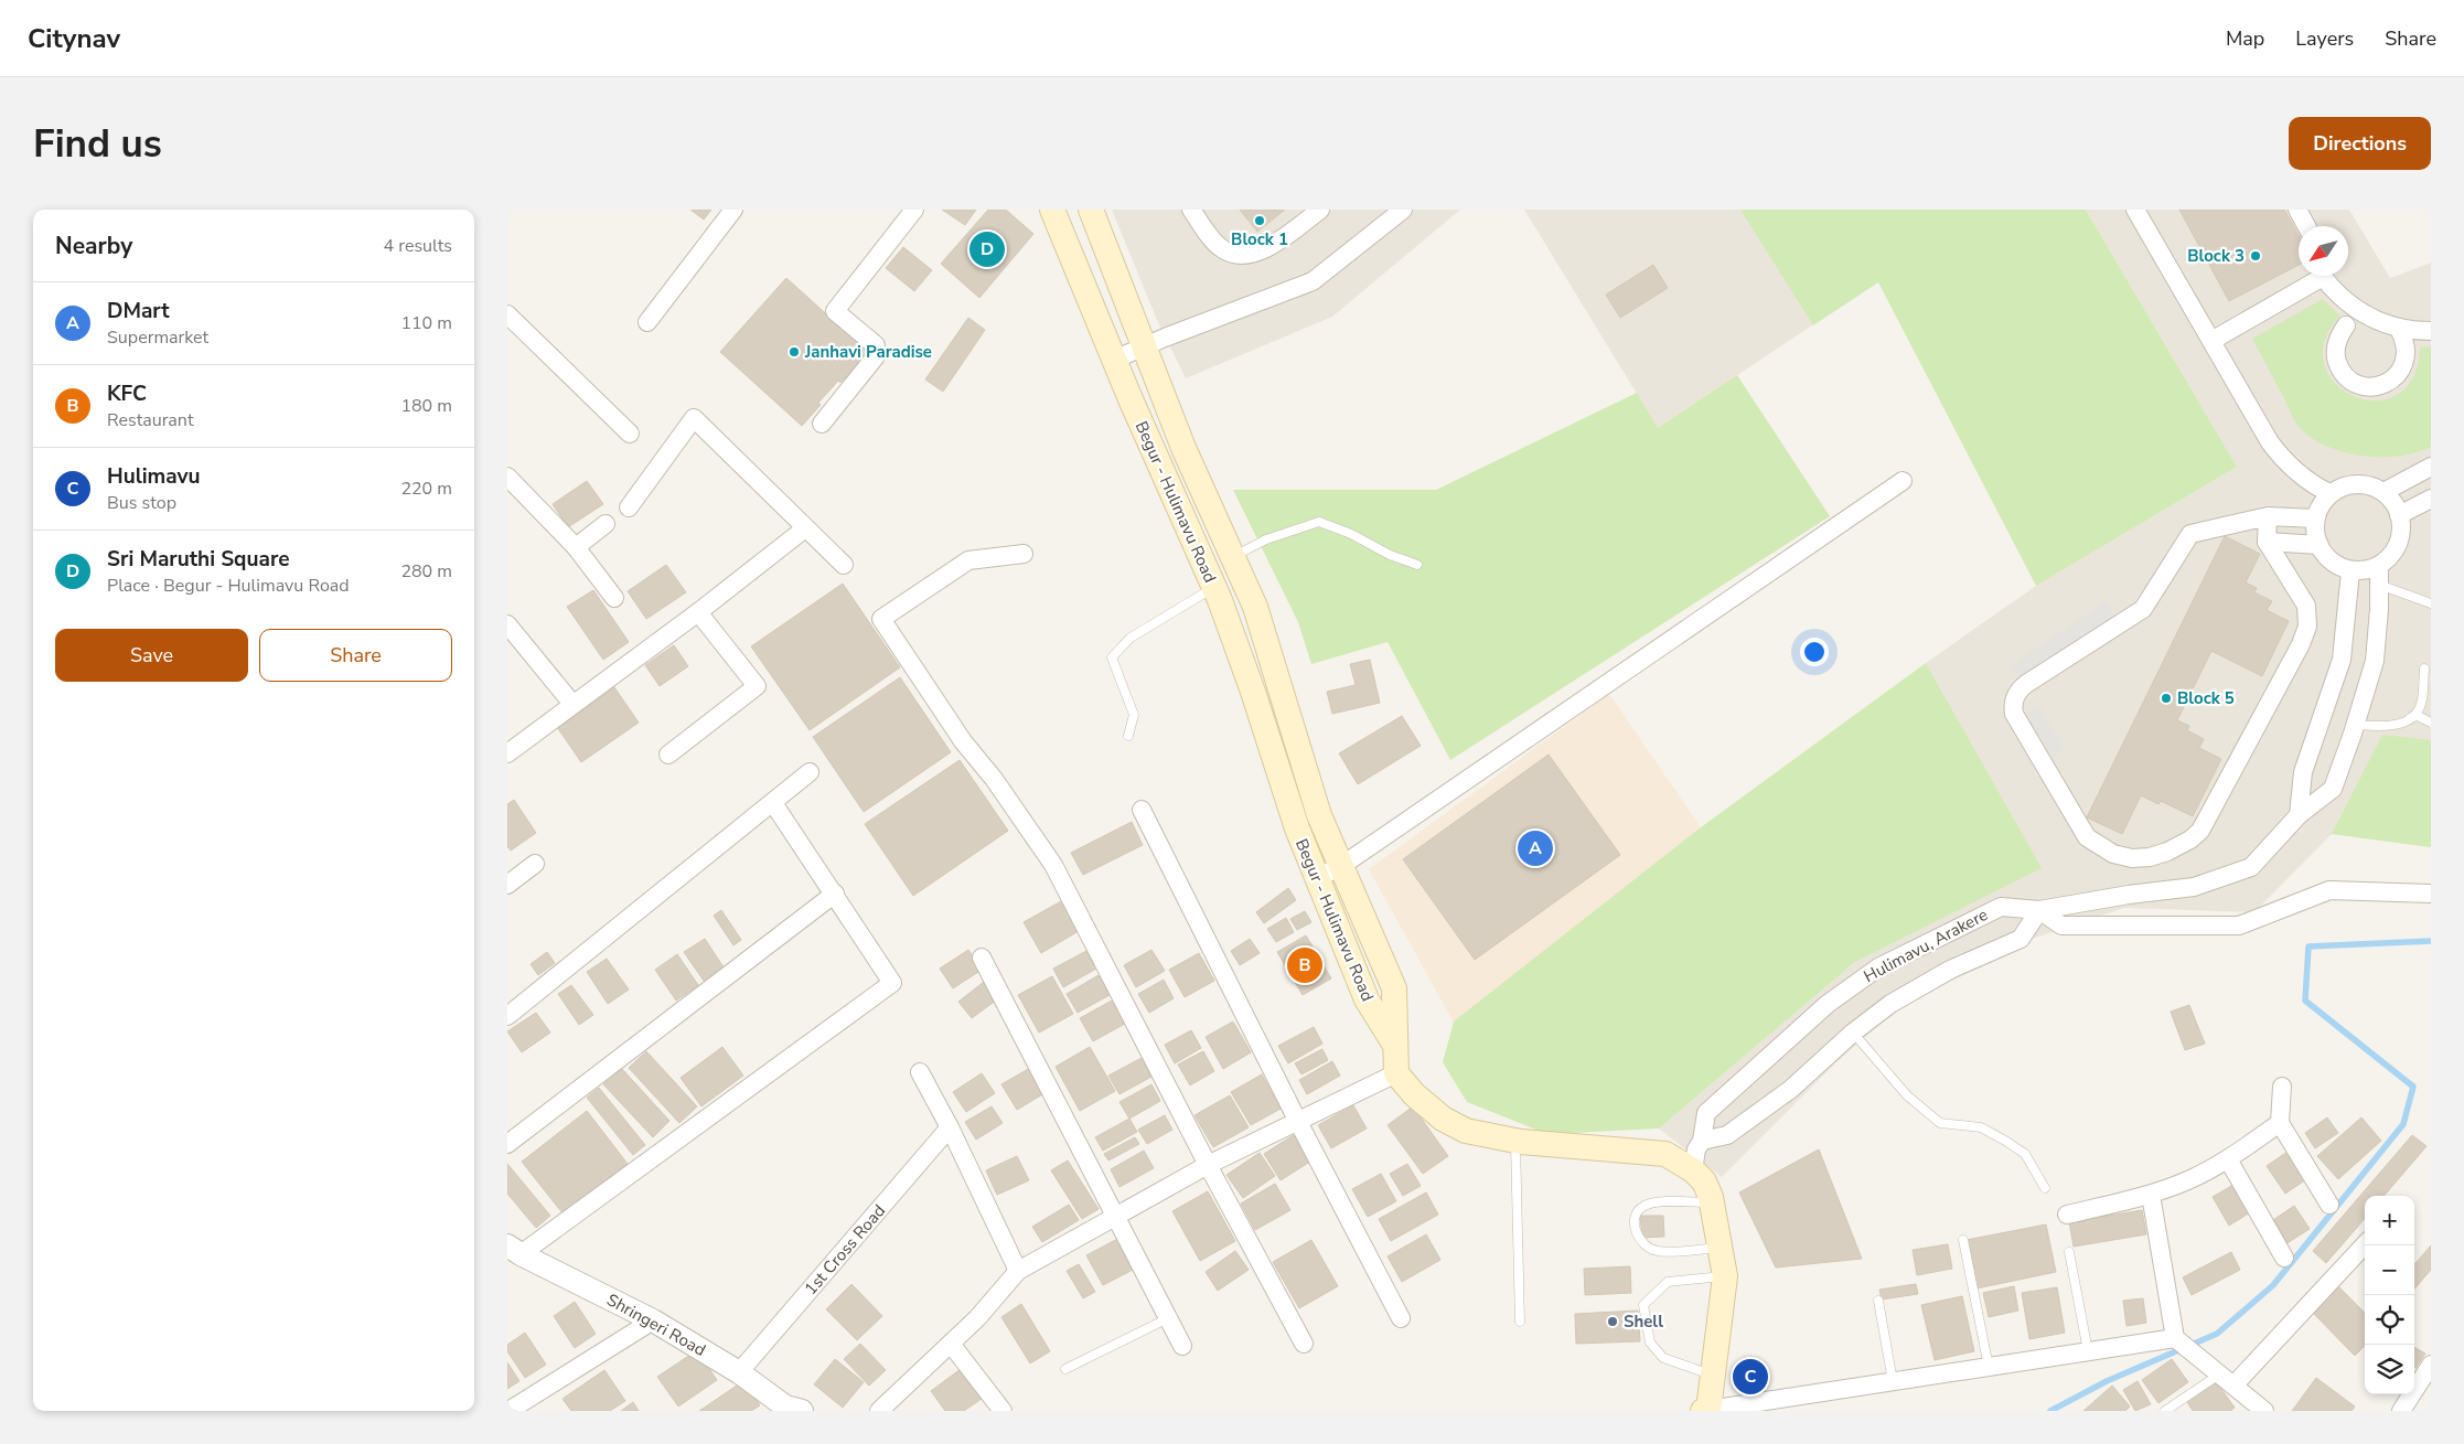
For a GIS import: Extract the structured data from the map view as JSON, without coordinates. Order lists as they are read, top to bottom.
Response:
{
  "streets": {
    "main road": ["Begur - Hulimavu Road"],
    "street": ["Hulimavu, Arakere", "1st Cross Road", "Shringeri Road"]
  },
  "crossings": [
    ["1st Cross Road", "Shringeri Road"]
  ],
  "places": [
    "Block 1",
    "Block 3",
    "Janhavi Paradise",
    "Block 5",
    "Shell"
  ],
  "north": "bottom left",
  "page": {
    "header": "Citynav",
    "nav": ["Map", "Layers", "Share"],
    "buttons": [
      "Directions",
      ["Save", "Share"]
    ],
    "title": "Find us",
    "heading": ["Nearby", "4 results"],
    "pins": [
      "D",
      "A",
      "B",
      "C"
    ],
    "list": [
      {
        "mark": "A",
        "name": "DMart",
        "note": "Supermarket",
        "value": "110 m"
      },
      {
        "mark": "B",
        "name": "KFC",
        "note": "Restaurant",
        "value": "180 m"
      },
      {
        "mark": "C",
        "name": "Hulimavu",
        "note": "Bus stop",
        "value": "220 m"
      },
      {
        "mark": "D",
        "name": "Sri Maruthi Square",
        "note": "Place · Begur - Hulimavu Road",
        "value": "280 m"
      }
    ],
    "map_buttons": ["+", "−"]
  }
}
